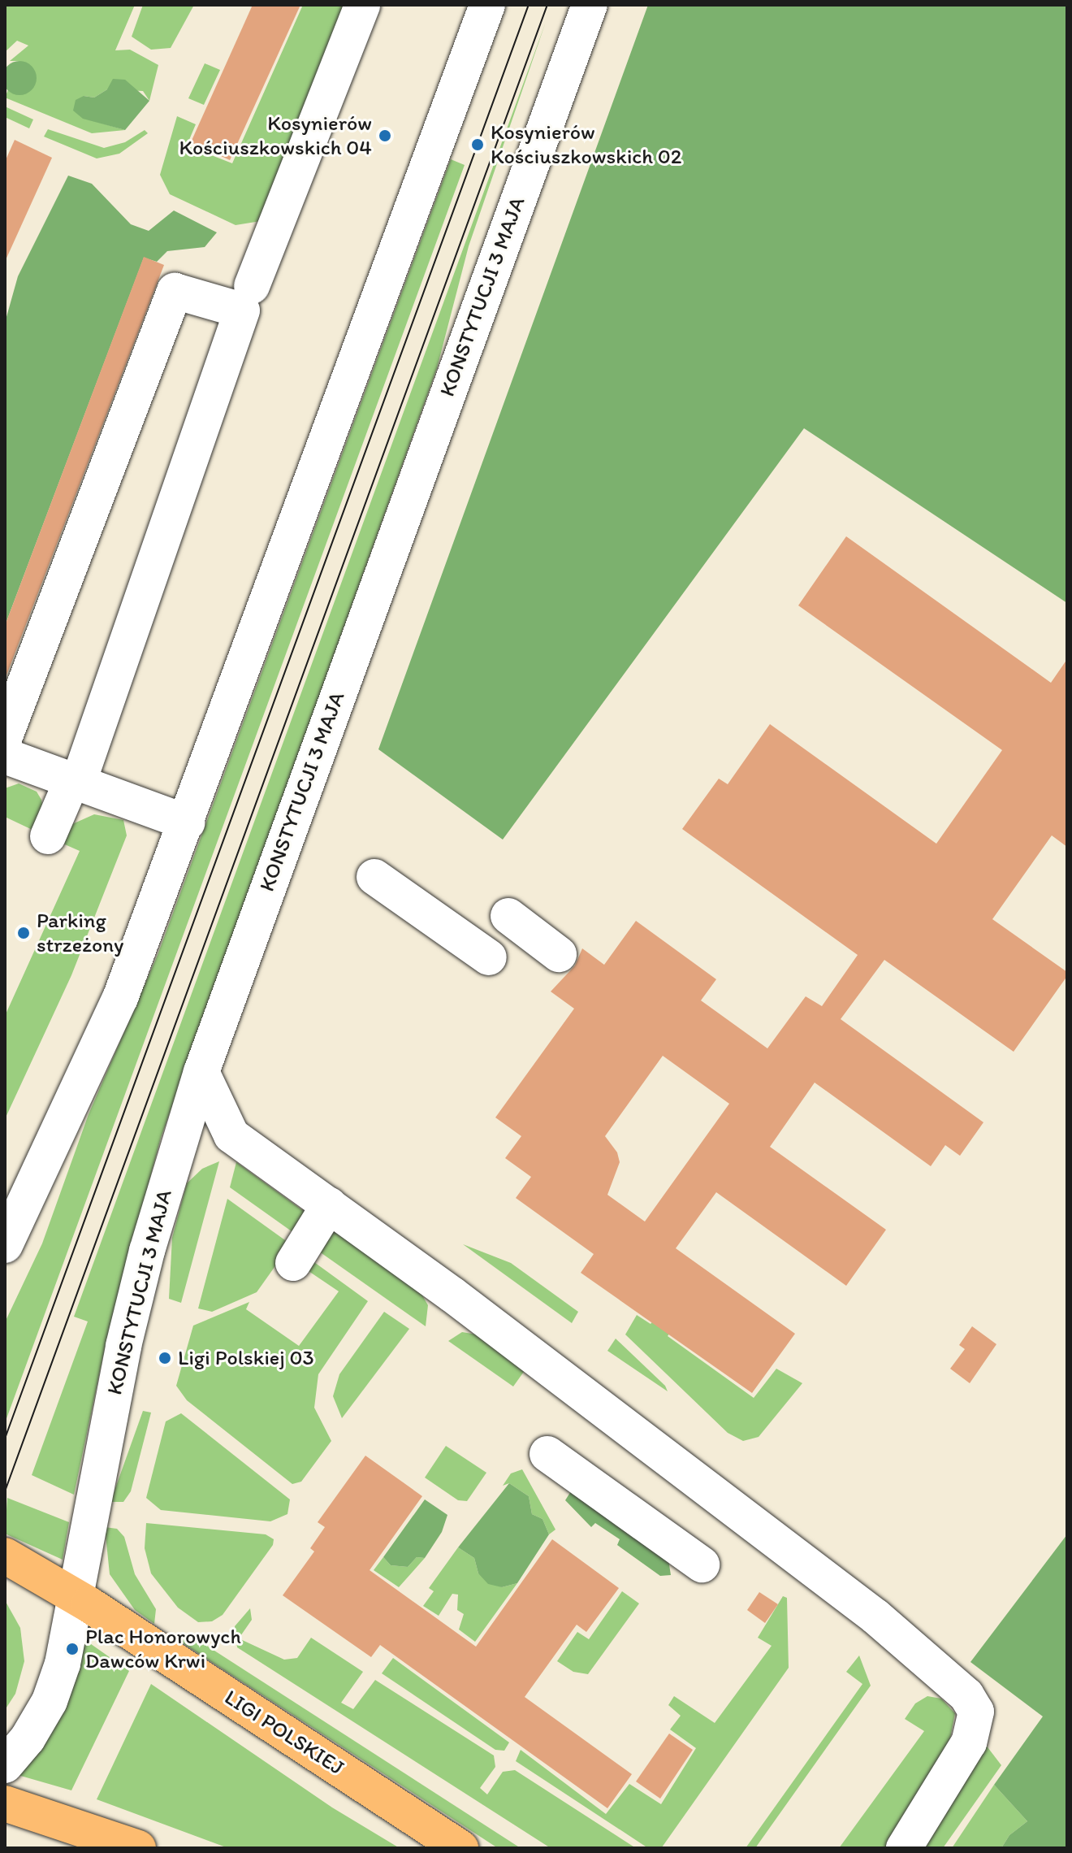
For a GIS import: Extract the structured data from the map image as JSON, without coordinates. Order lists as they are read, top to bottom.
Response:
{
  "streets": {
    "main road": ["LIGI POLSKIEJ"],
    "street": ["KONSTYTUCJI 3 MAJA"]
  },
  "crossings": [
    ["KONSTYTUCJI 3 MAJA", "LIGI POLSKIEJ"]
  ],
  "places": [
    "Kosynierów Kościuszkowskich 04",
    "Kosynierów Kościuszkowskich 02",
    "Parking strzeżony",
    "Ligi Polskiej 03",
    "Plac Honorowych Dawców Krwi"
  ]
}
